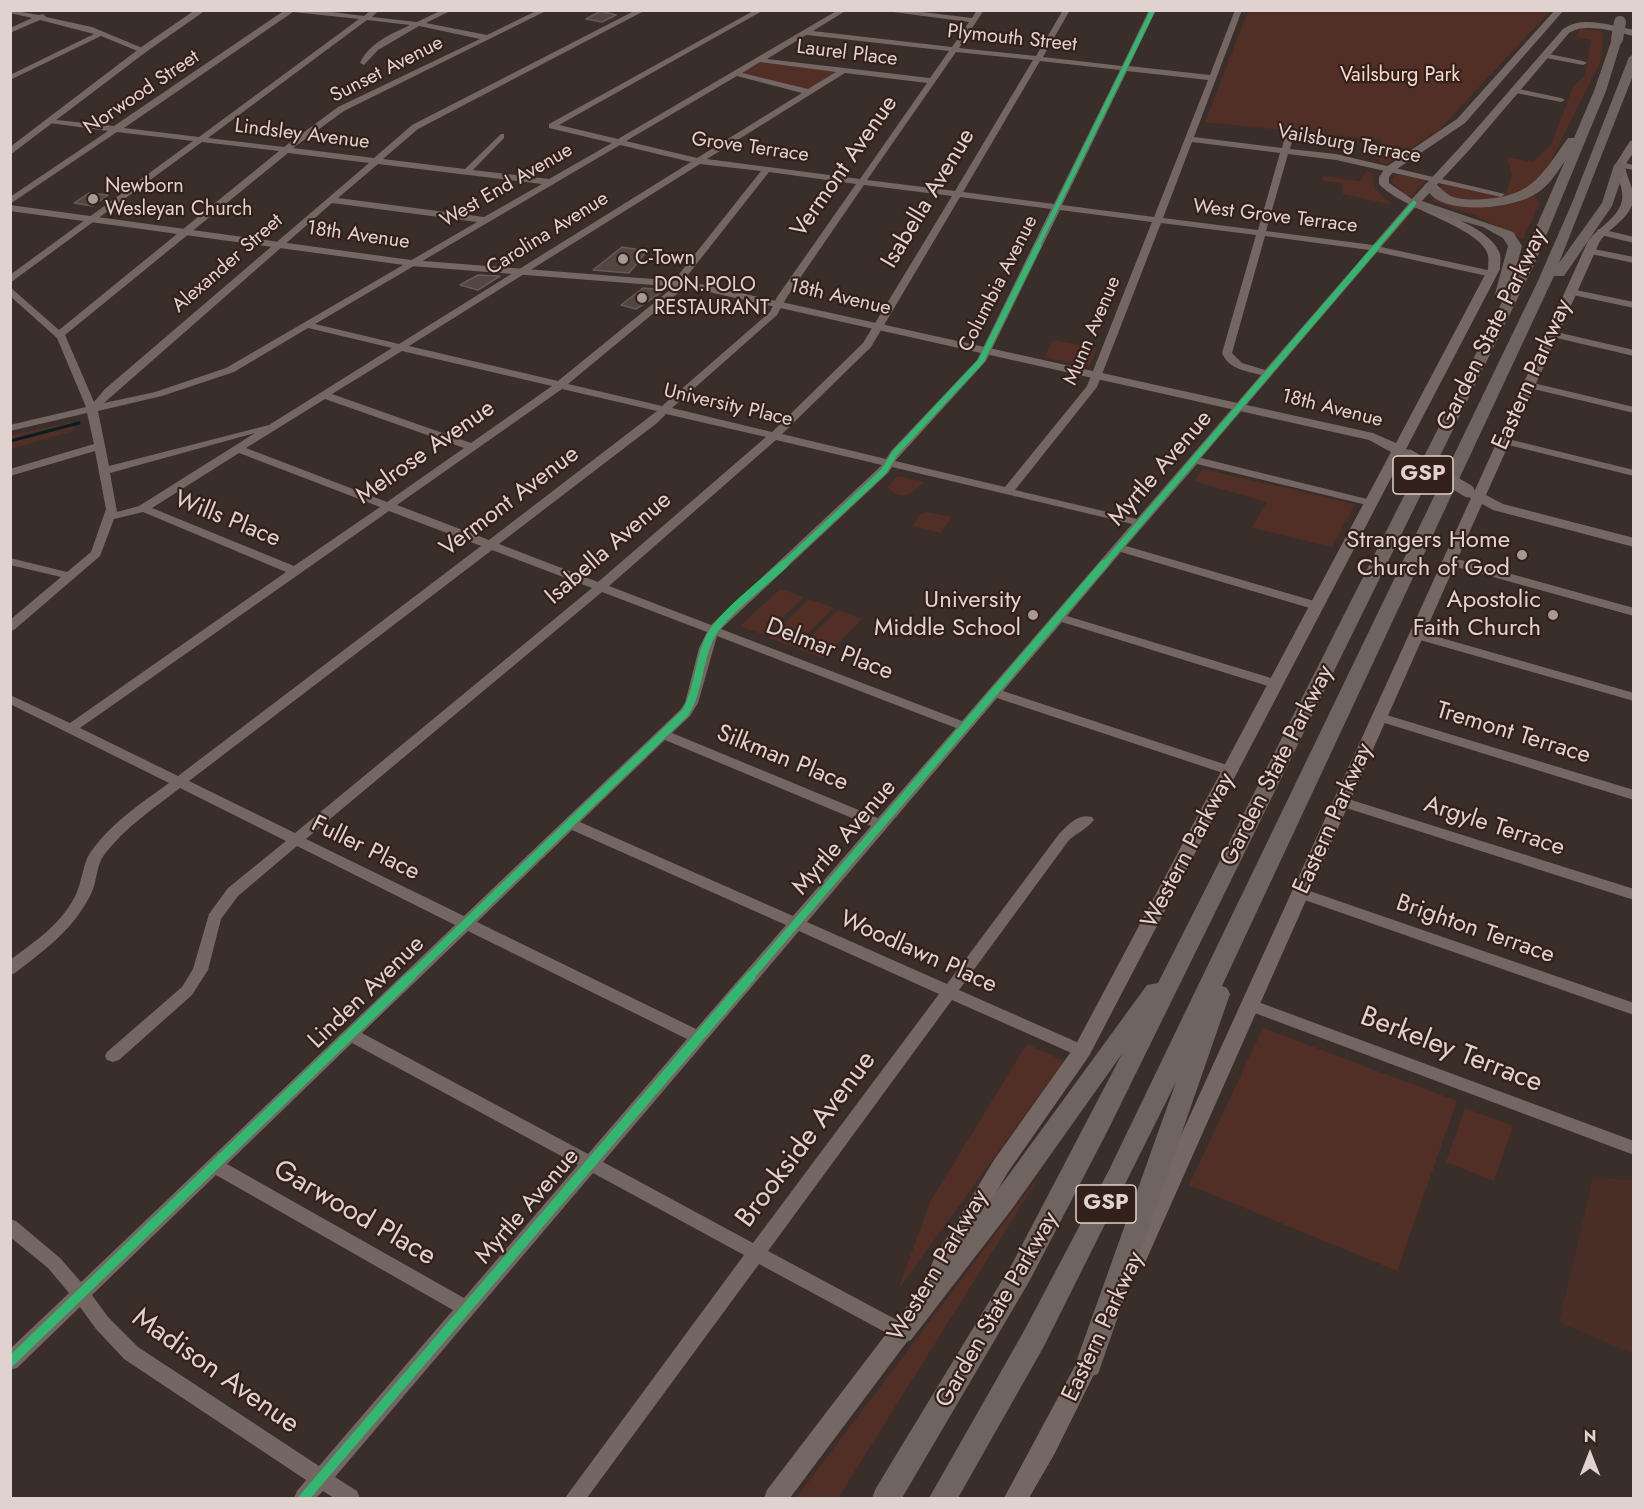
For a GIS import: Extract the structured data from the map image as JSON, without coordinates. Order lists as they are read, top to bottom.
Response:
{
  "streets": {
    "highway": ["Garden State Parkway", "GSP"],
    "main road": [
      "18th Avenue",
      "Eastern Parkway",
      "Myrtle Avenue",
      "Western Parkway"
    ],
    "street": [
      "Plymouth Street",
      "Laurel Place",
      "Sunset Avenue",
      "Norwood Street",
      "Lindsley Avenue",
      "Vailsburg Terrace",
      "Grove Terrace",
      "Vermont Avenue",
      "West End Avenue",
      "Isabella Avenue",
      "West Grove Terrace",
      "Carolina Avenue",
      "Alexander Street",
      "Columbia Avenue",
      "Munn Avenue",
      "University Place",
      "Melrose Avenue",
      "Wills Place",
      "Delmar Place",
      "Tremont Terrace",
      "Silkman Place",
      "Argyle Terrace",
      "Fuller Place",
      "Brighton Terrace",
      "Woodlawn Place",
      "Linden Avenue",
      "Berkeley Terrace",
      "Brookside Avenue",
      "Garwood Place",
      "Madison Avenue"
    ]
  },
  "crossings": [
    ["Plymouth Street", "Vermont Avenue"],
    ["Plymouth Street", "West End Avenue"],
    ["Plymouth Street", "Isabella Avenue"],
    ["Plymouth Street", "Columbia Avenue"],
    ["Plymouth Street", "Munn Avenue"],
    ["Laurel Place", "Vermont Avenue"],
    ["Laurel Place", "West End Avenue"],
    ["Laurel Place", "Carolina Avenue"],
    ["Sunset Avenue", "Lindsley Avenue"],
    ["Sunset Avenue", "18th Avenue"],
    ["Norwood Street", "Lindsley Avenue"],
    ["Lindsley Avenue", "West End Avenue"],
    ["Lindsley Avenue", "Alexander Street"],
    ["Vailsburg Terrace", "Munn Avenue"],
    ["Vailsburg Terrace", "Myrtle Avenue"],
    ["Grove Terrace", "Vermont Avenue"],
    ["Grove Terrace", "West End Avenue"],
    ["Grove Terrace", "Isabella Avenue"],
    ["Grove Terrace", "West Grove Terrace"],
    ["Grove Terrace", "Carolina Avenue"],
    ["Grove Terrace", "Columbia Avenue"],
    ["Grove Terrace", "Melrose Avenue"],
    ["Vermont Avenue", "18th Avenue"],
    ["Vermont Avenue", "University Place"],
    ["Vermont Avenue", "Delmar Place"],
    ["Vermont Avenue", "Fuller Place"],
    ["West End Avenue", "18th Avenue"],
    ["West End Avenue", "Alexander Street"],
    ["West End Avenue", "University Place"],
    ["Isabella Avenue", "18th Avenue"],
    ["Isabella Avenue", "University Place"],
    ["Isabella Avenue", "Delmar Place"],
    ["Isabella Avenue", "Fuller Place"],
    ["West Grove Terrace", "Munn Avenue"],
    ["West Grove Terrace", "Myrtle Avenue"],
    ["West Grove Terrace", "Western Parkway"],
    ["Carolina Avenue", "18th Avenue"],
    ["Carolina Avenue", "University Place"],
    ["Carolina Avenue", "Wills Place"],
    ["Carolina Avenue", "Delmar Place"],
    ["18th Avenue", "Alexander Street"],
    ["18th Avenue", "Columbia Avenue"],
    ["18th Avenue", "Munn Avenue"],
    ["18th Avenue", "Eastern Parkway"],
    ["18th Avenue", "Melrose Avenue"],
    ["18th Avenue", "Myrtle Avenue"],
    ["18th Avenue", "Western Parkway"],
    ["Columbia Avenue", "University Place"],
    ["Columbia Avenue", "Delmar Place"],
    ["Columbia Avenue", "Linden Avenue"],
    ["Munn Avenue", "University Place"],
    ["Eastern Parkway", "Tremont Terrace"],
    ["Eastern Parkway", "Argyle Terrace"],
    ["Eastern Parkway", "Brighton Terrace"],
    ["Eastern Parkway", "Berkeley Terrace"],
    ["University Place", "Melrose Avenue"],
    ["University Place", "Myrtle Avenue"],
    ["Melrose Avenue", "Wills Place"],
    ["Melrose Avenue", "Delmar Place"],
    ["Melrose Avenue", "Fuller Place"],
    ["Myrtle Avenue", "Delmar Place"],
    ["Myrtle Avenue", "Silkman Place"],
    ["Myrtle Avenue", "Fuller Place"],
    ["Myrtle Avenue", "Woodlawn Place"],
    ["Myrtle Avenue", "Garwood Place"],
    ["Myrtle Avenue", "Madison Avenue"],
    ["Delmar Place", "Linden Avenue"],
    ["Silkman Place", "Linden Avenue"],
    ["Fuller Place", "Linden Avenue"],
    ["Western Parkway", "Woodlawn Place"],
    ["Woodlawn Place", "Linden Avenue"],
    ["Woodlawn Place", "Brookside Avenue"],
    ["Linden Avenue", "Garwood Place"],
    ["Linden Avenue", "Madison Avenue"]
  ],
  "parks": ["Vailsburg Park"],
  "places": [
    "Newborn Wesleyan Church",
    "C-Town",
    "DON.POLO RESTAURANT",
    "Strangers Home Church of God",
    "University Middle School",
    "Apostolic Faith Church"
  ],
  "north": "top"
}
